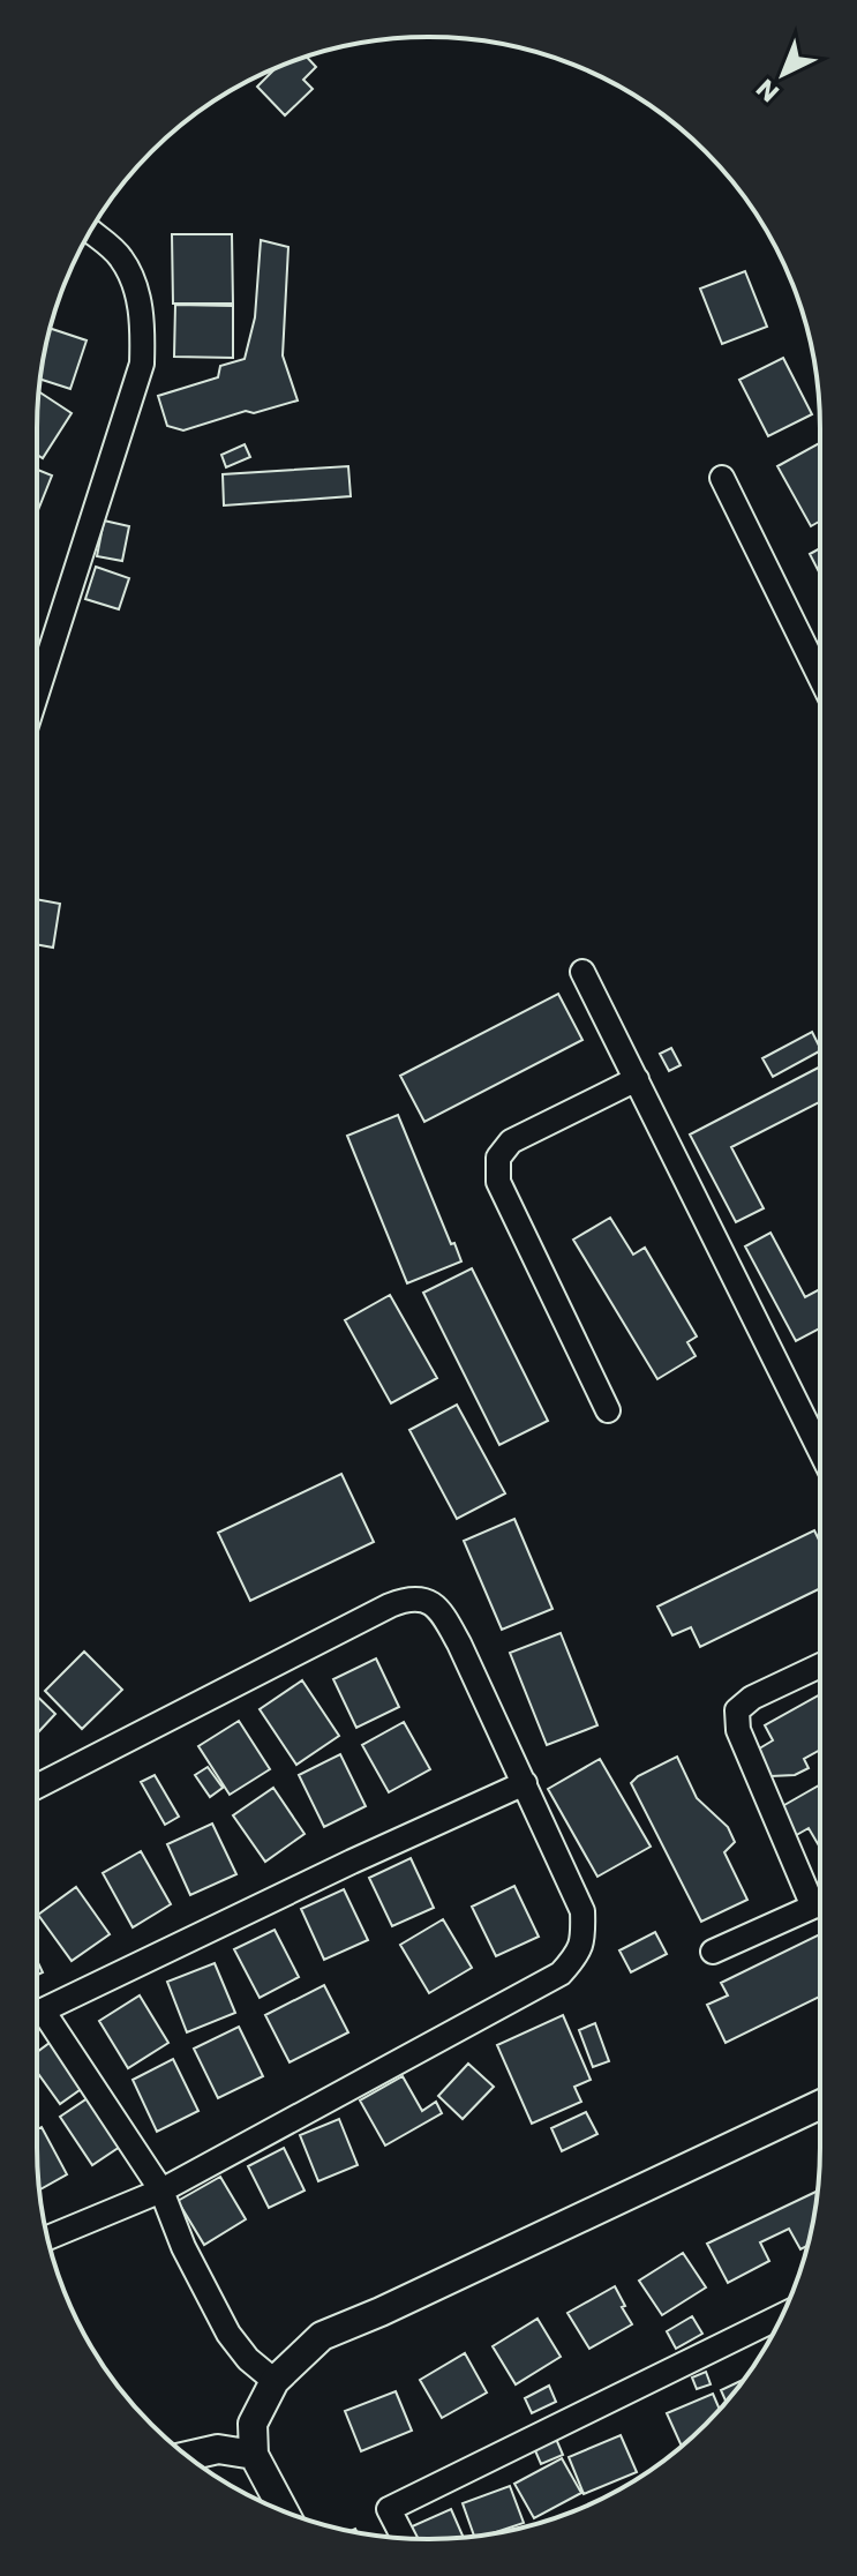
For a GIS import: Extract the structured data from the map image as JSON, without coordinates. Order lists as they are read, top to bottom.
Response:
{
  "north": "bottom left"
}
